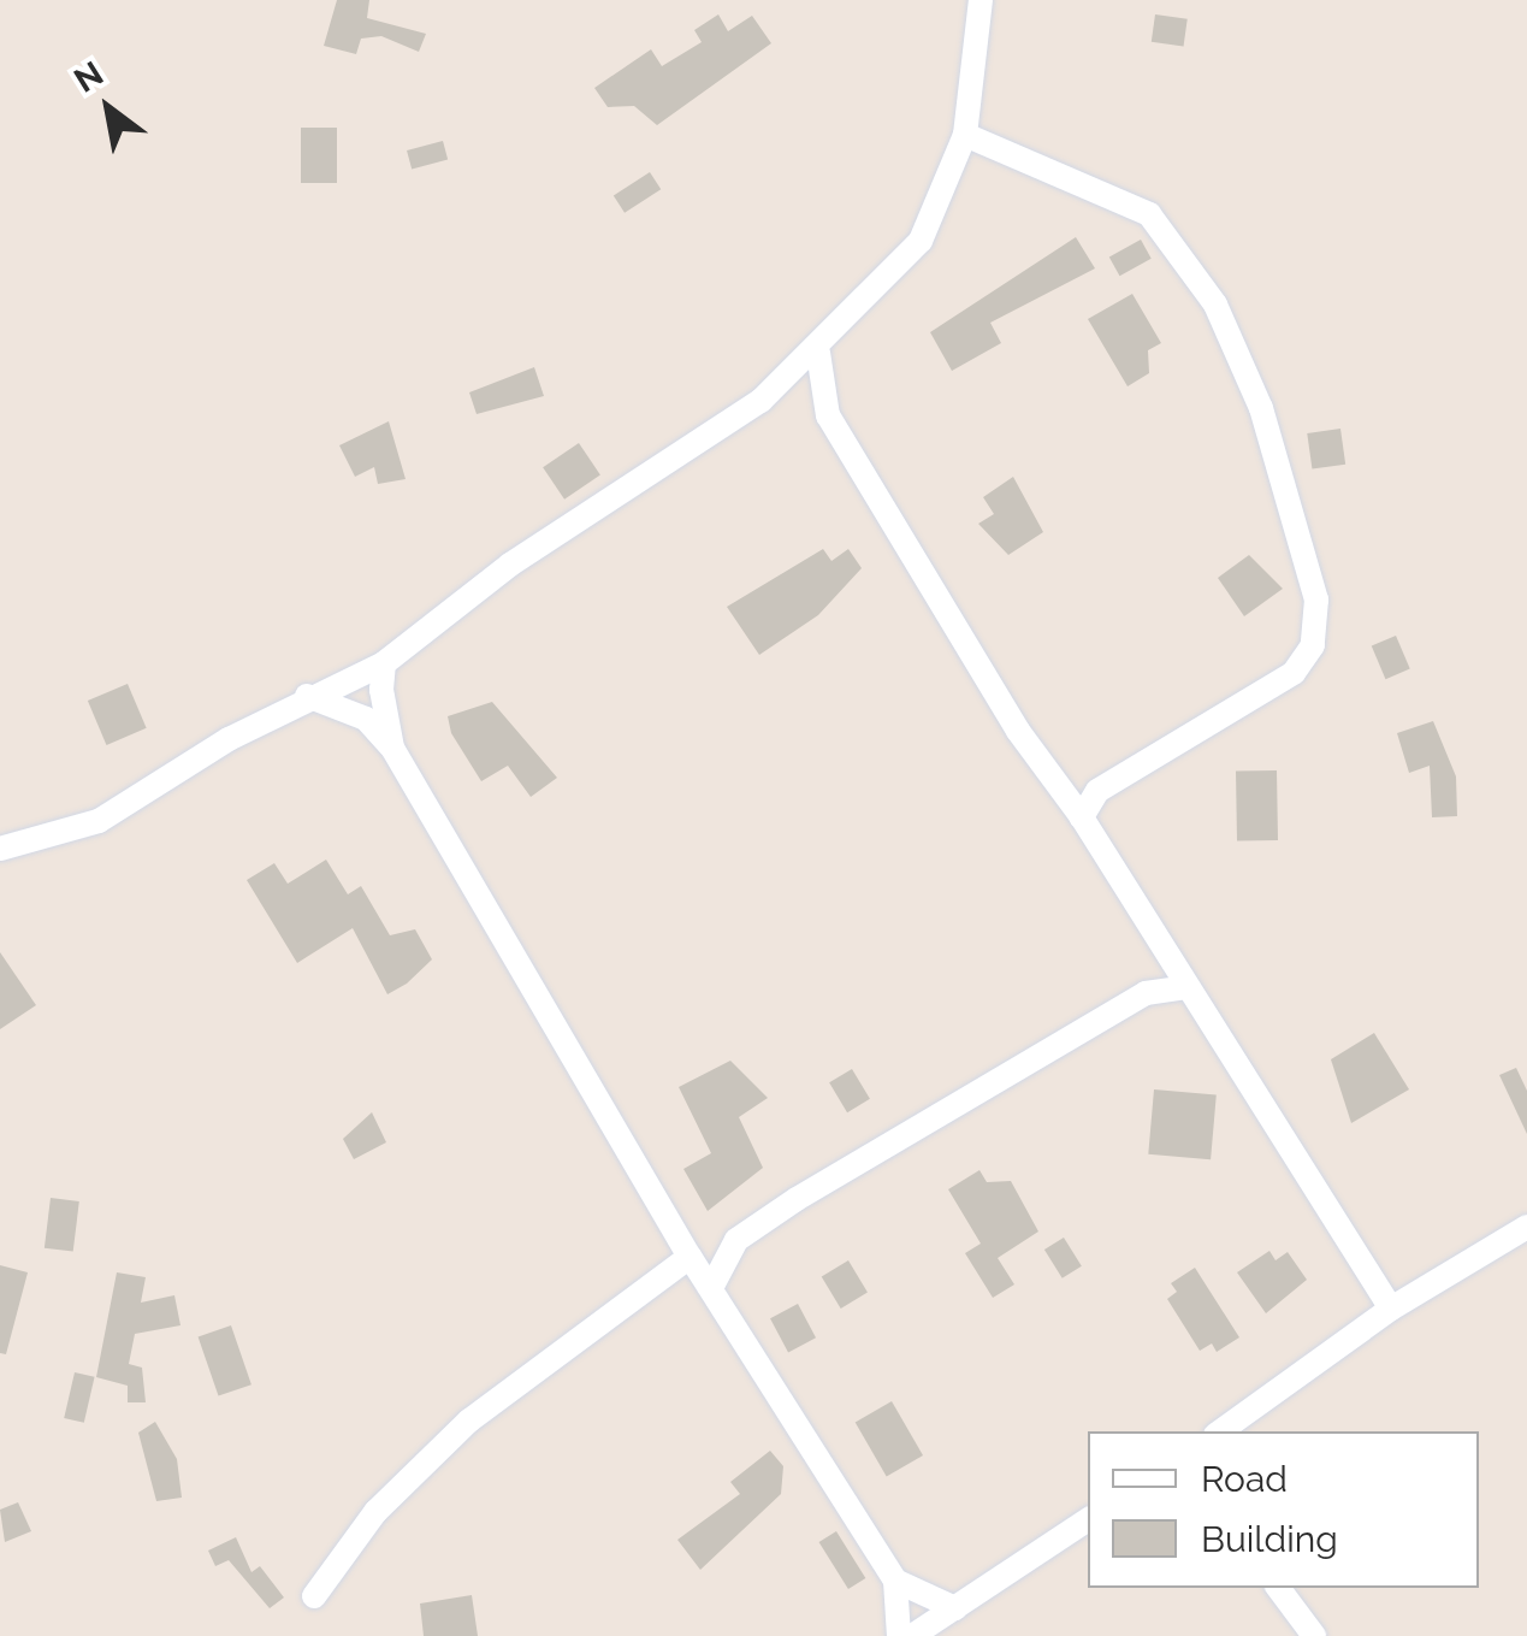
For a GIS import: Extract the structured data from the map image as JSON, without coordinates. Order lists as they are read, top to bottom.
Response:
{
  "legend": ["Road", "Building"],
  "north": "top left"
}
